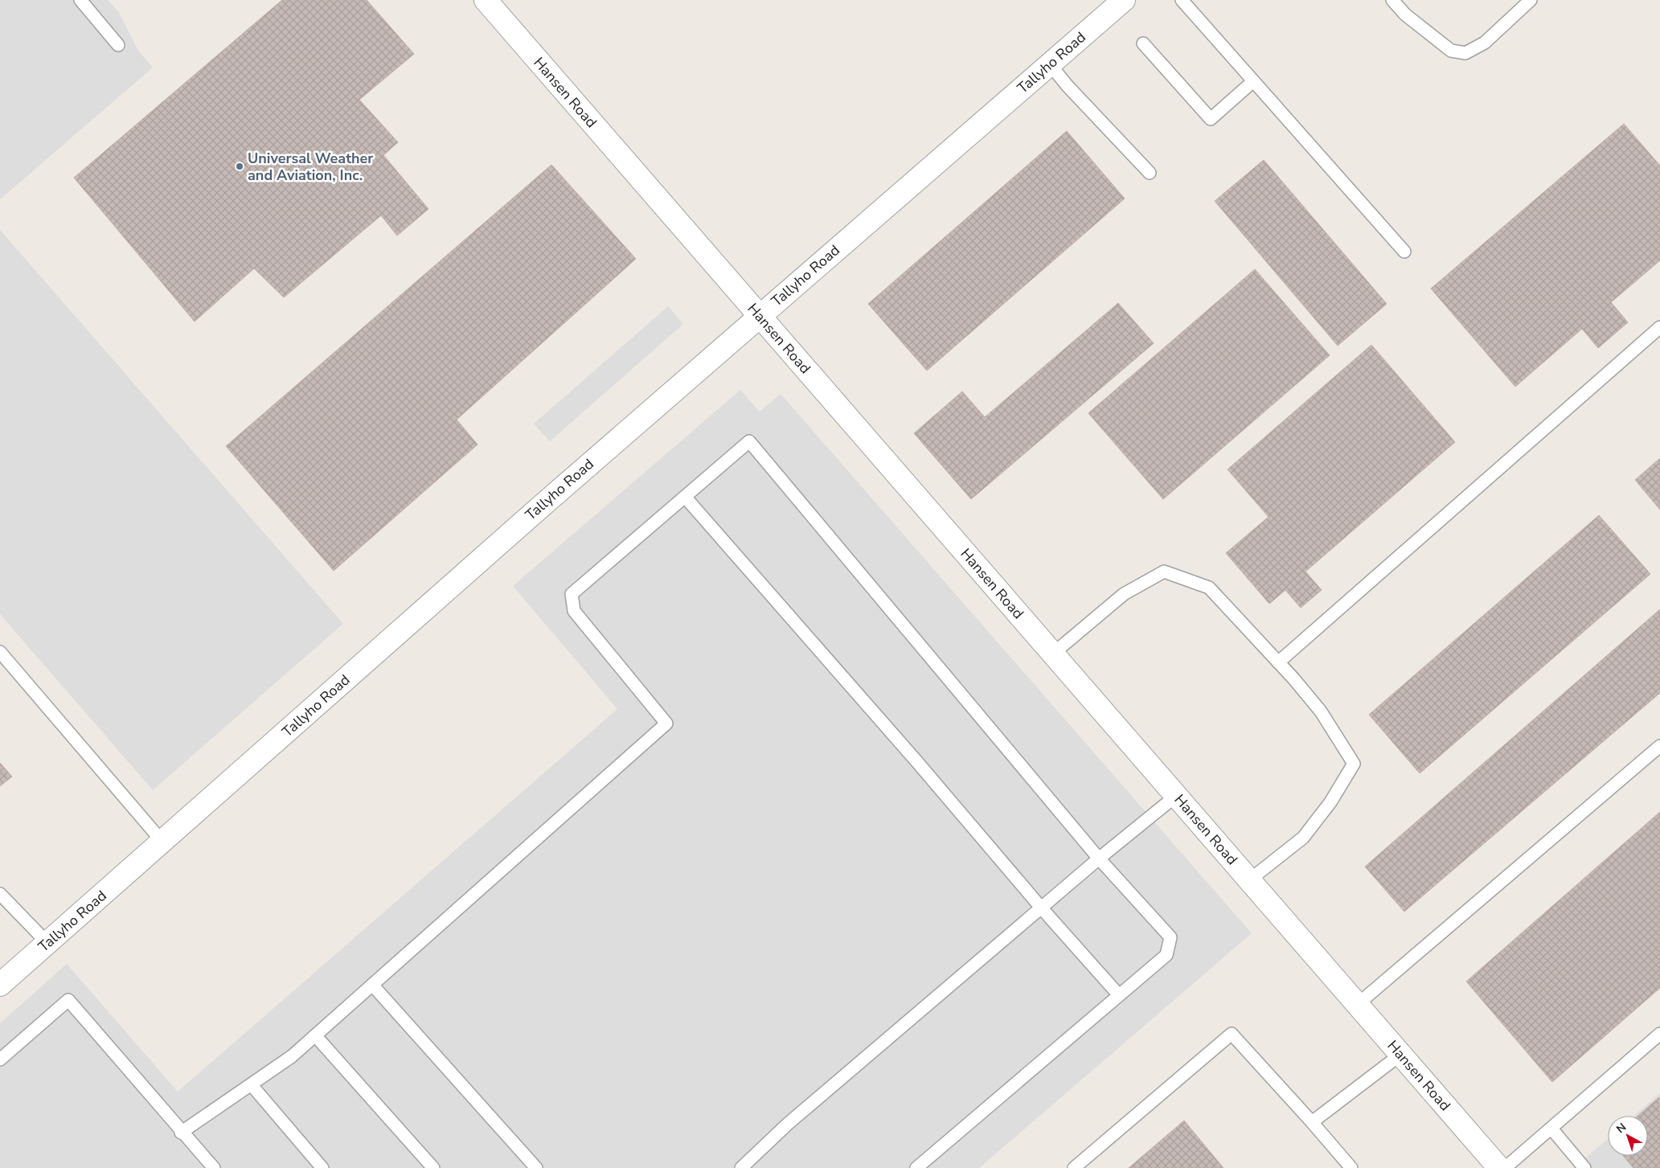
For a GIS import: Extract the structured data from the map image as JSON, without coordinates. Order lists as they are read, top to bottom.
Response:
{
  "streets": {
    "street": ["Tallyho Road", "Hansen Road"]
  },
  "crossings": [
    ["Tallyho Road", "Hansen Road"]
  ],
  "places": ["Universal Weather and Aviation, Inc."],
  "north": "top left"
}
